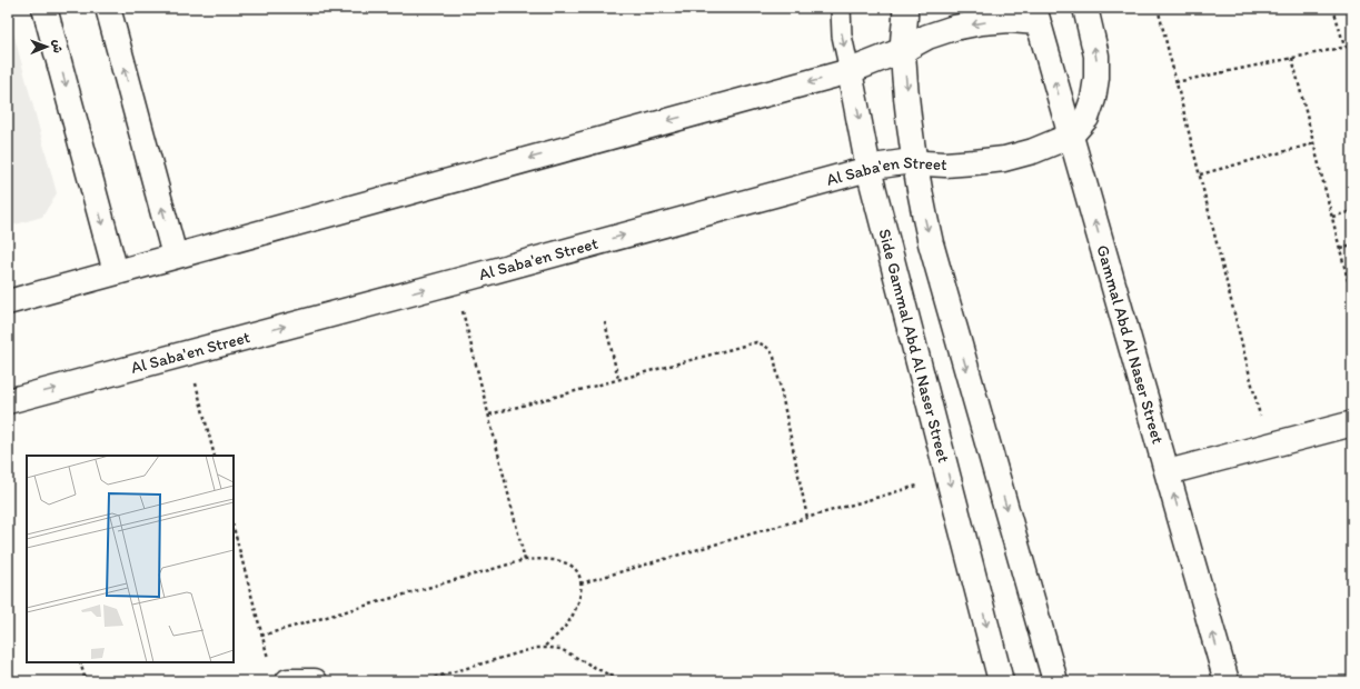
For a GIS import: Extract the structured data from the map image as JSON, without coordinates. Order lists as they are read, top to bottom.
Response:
{
  "streets": {
    "main road": ["Al Saba'en Street", "Gammal Abd Al Naser Street", "Side Gammal Abd Al Naser Street"]
  },
  "crossings": [
    ["Al Saba'en Street", "Gammal Abd Al Naser Street"],
    ["Al Saba'en Street", "Side Gammal Abd Al Naser Street"]
  ],
  "one_way": ["Side Gammal Abd Al Naser Street"],
  "north": "right"
}
